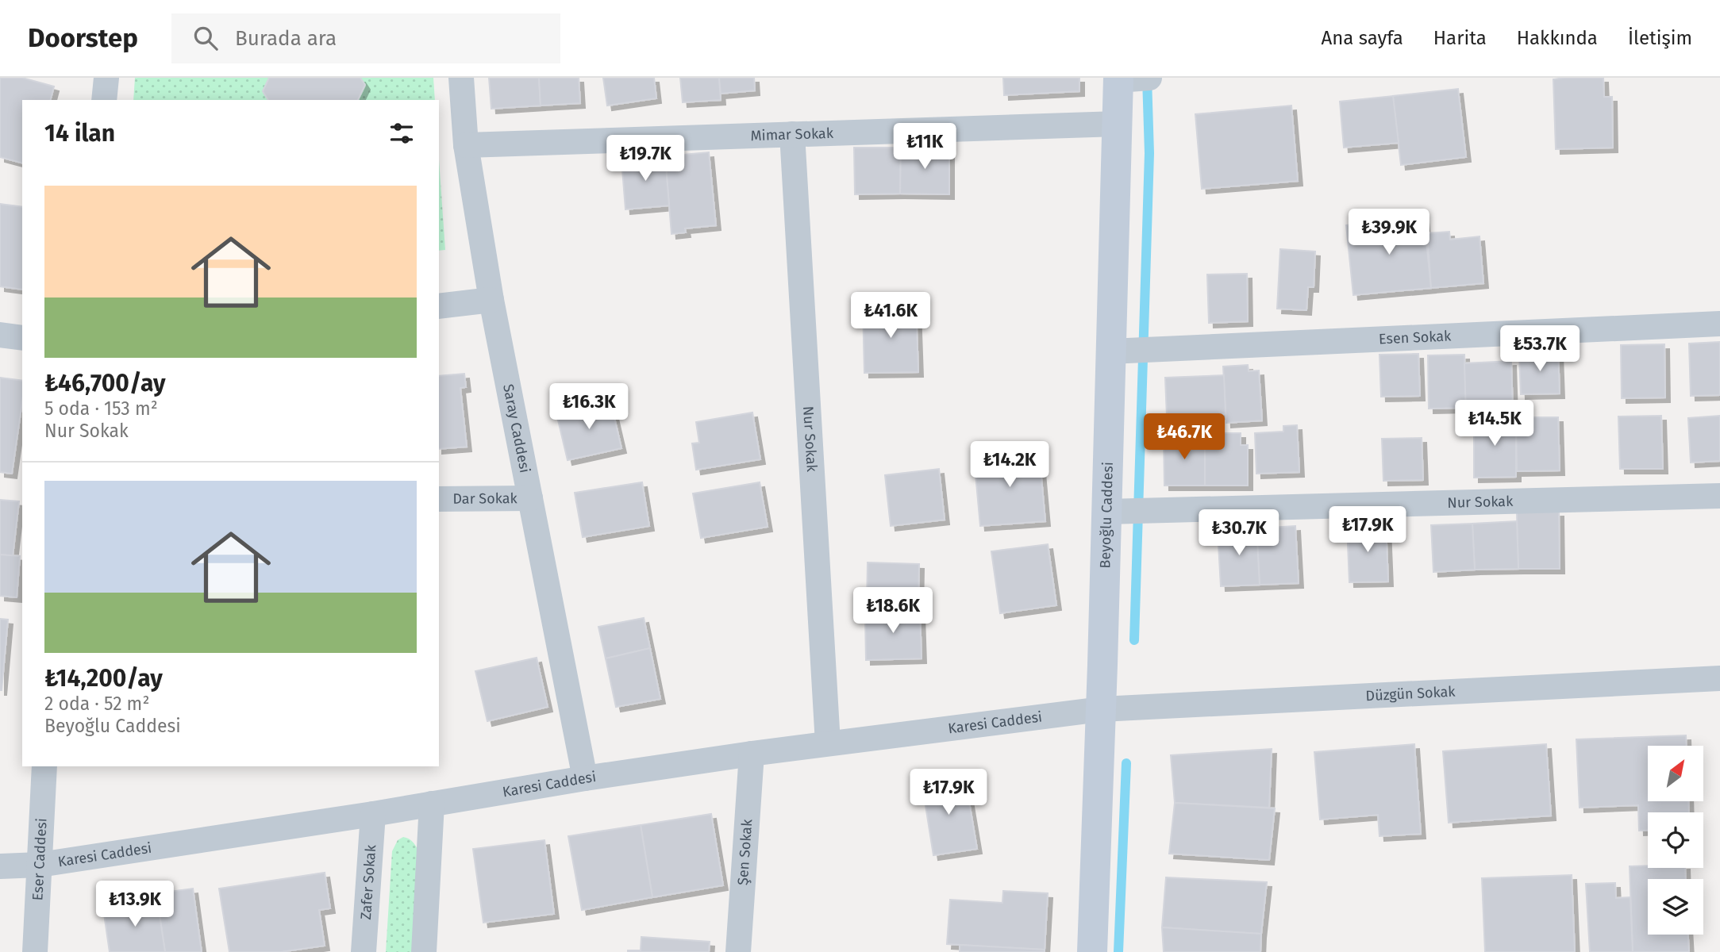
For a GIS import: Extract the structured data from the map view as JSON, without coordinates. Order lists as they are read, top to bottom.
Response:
{
  "streets": {
    "main road": ["Beyoğlu Caddesi"],
    "street": [
      "Mimar Sokak",
      "Esen Sokak",
      "Saray Caddesi",
      "Nur Sokak",
      "Dar Sokak",
      "Düzgün Sokak",
      "Karesi Caddesi",
      "Şen Sokak",
      "Eser Caddesi",
      "Zafer Sokak"
    ]
  },
  "crossings": [
    ["Mimar Sokak", "Saray Caddesi"],
    ["Mimar Sokak", "Nur Sokak"],
    ["Mimar Sokak", "Beyoğlu Caddesi"],
    ["Esen Sokak", "Beyoğlu Caddesi"],
    ["Saray Caddesi", "Dar Sokak"],
    ["Saray Caddesi", "Karesi Caddesi"],
    ["Nur Sokak", "Beyoğlu Caddesi"],
    ["Nur Sokak", "Karesi Caddesi"],
    ["Beyoğlu Caddesi", "Düzgün Sokak"],
    ["Beyoğlu Caddesi", "Karesi Caddesi"],
    ["Düzgün Sokak", "Karesi Caddesi"],
    ["Karesi Caddesi", "Şen Sokak"],
    ["Karesi Caddesi", "Eser Caddesi"],
    ["Karesi Caddesi", "Zafer Sokak"]
  ],
  "north": "top right",
  "page": {
    "header": "Doorstep",
    "search": "Burada ara",
    "nav": [
      "Ana sayfa",
      "Harita",
      "Hakkında",
      "İletişim"
    ],
    "heading": "14 ilan",
    "price": [
      "₺11K",
      "₺19.7K",
      "₺39.9K",
      "₺41.6K",
      "₺53.7K",
      "₺16.3K",
      "₺14.5K",
      "₺46.7K",
      "₺14.2K",
      "₺17.9K",
      "₺30.7K",
      "₺18.6K",
      "₺17.9K",
      "₺13.9K"
    ],
    "list": [
      {
        "name": "₺46,700/ay",
        "note": "5 oda · 153 m² · Nur Sokak"
      },
      {
        "name": "₺14,200/ay",
        "note": "2 oda · 52 m² · Beyoğlu Caddesi"
      }
    ]
  }
}
